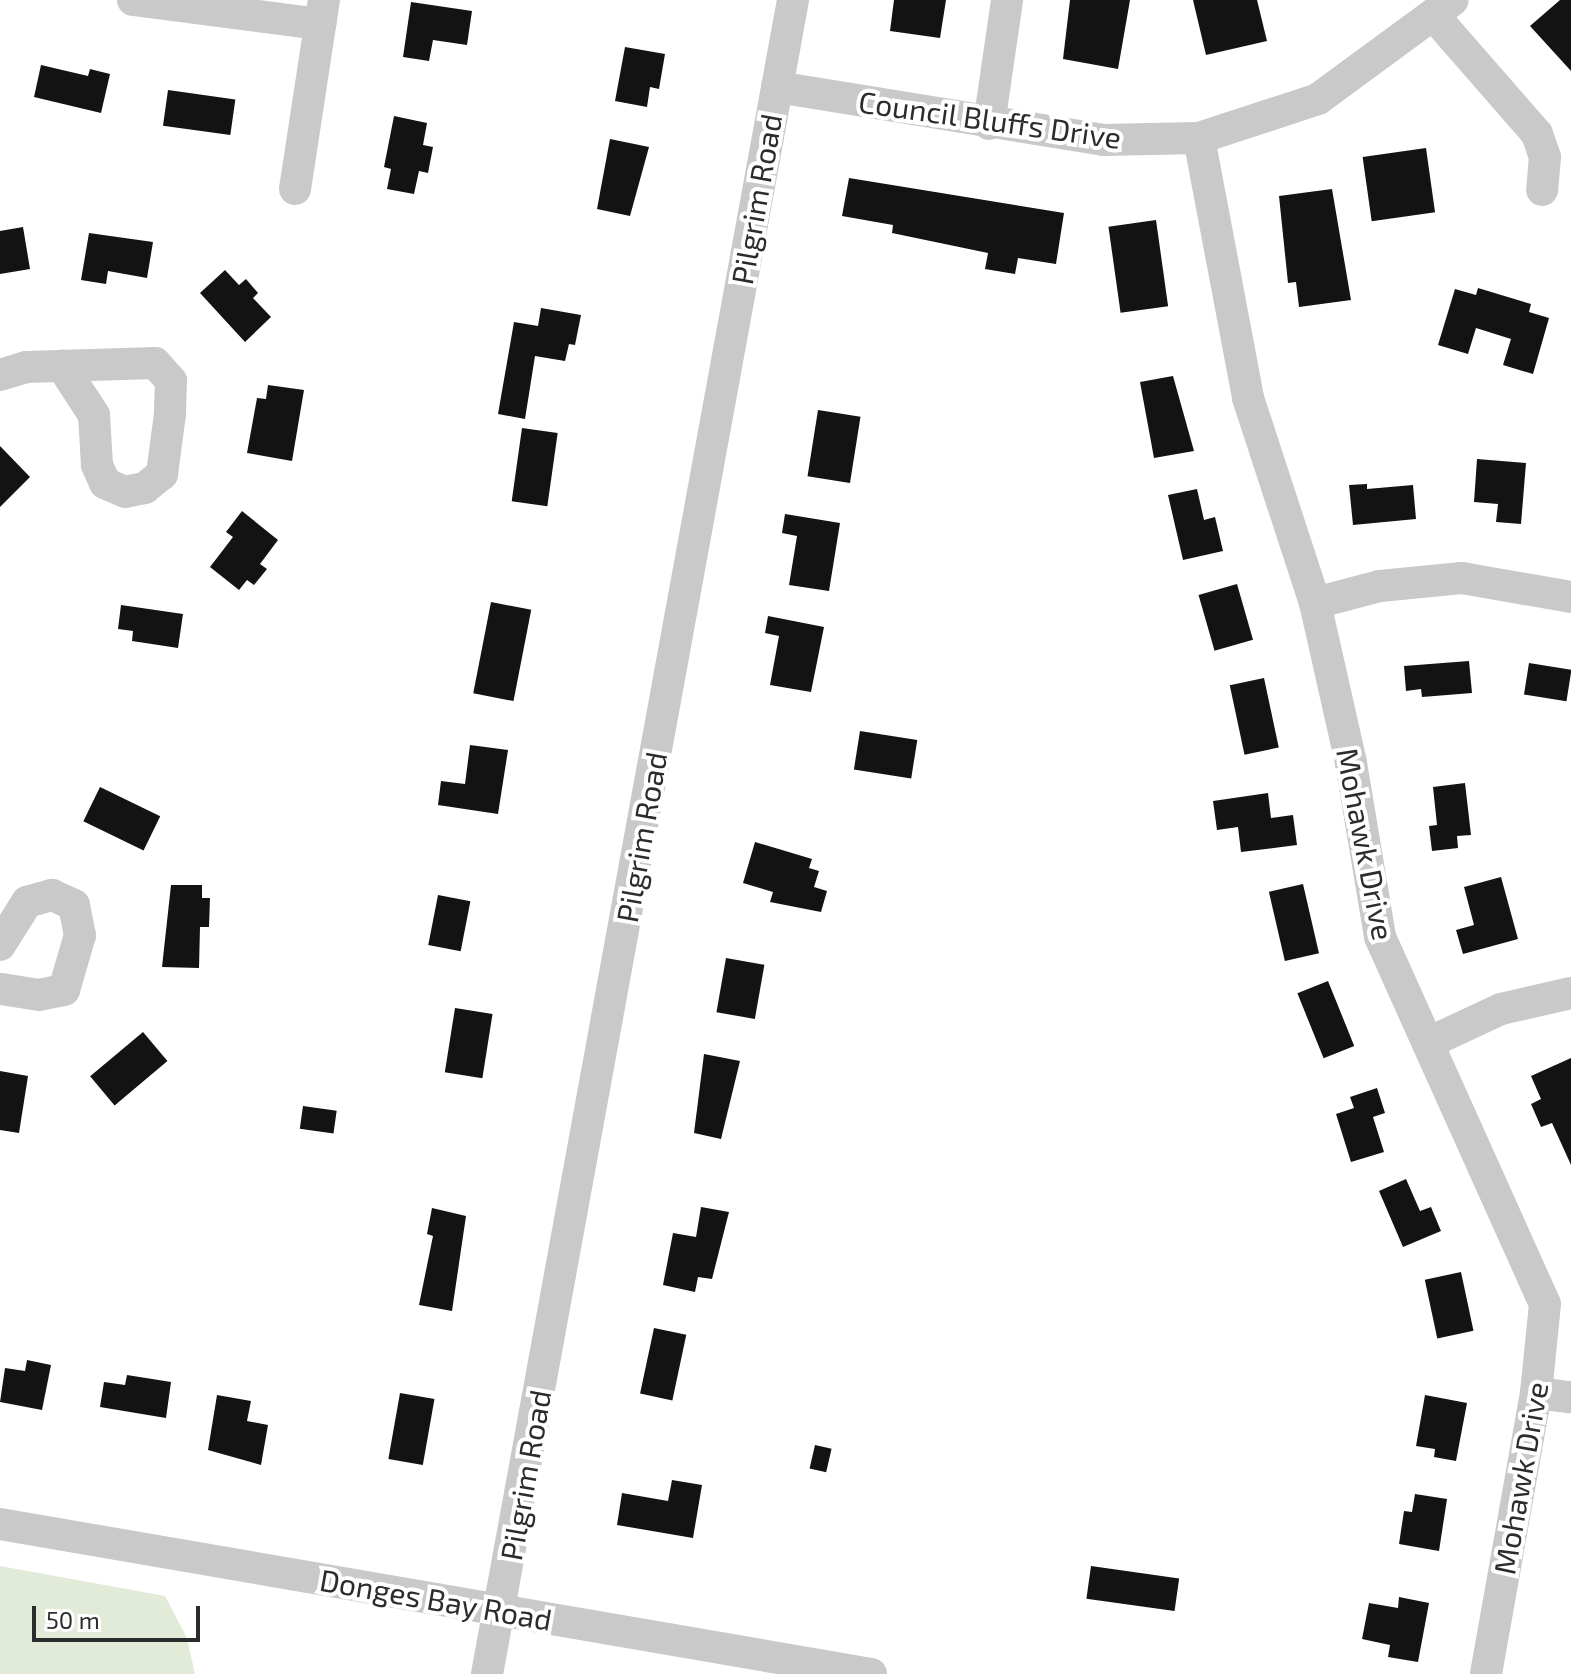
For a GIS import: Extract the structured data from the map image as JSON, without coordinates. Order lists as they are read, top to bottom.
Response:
{
  "streets": {
    "street": [
      "Council Bluffs Drive",
      "Pilgrim Road",
      "Mohawk Drive",
      "Donges Bay Road"
    ]
  },
  "crossings": [
    ["Council Bluffs Drive", "Pilgrim Road"],
    ["Council Bluffs Drive", "Mohawk Drive"],
    ["Pilgrim Road", "Donges Bay Road"]
  ],
  "scale_bar": "50 m"
}
